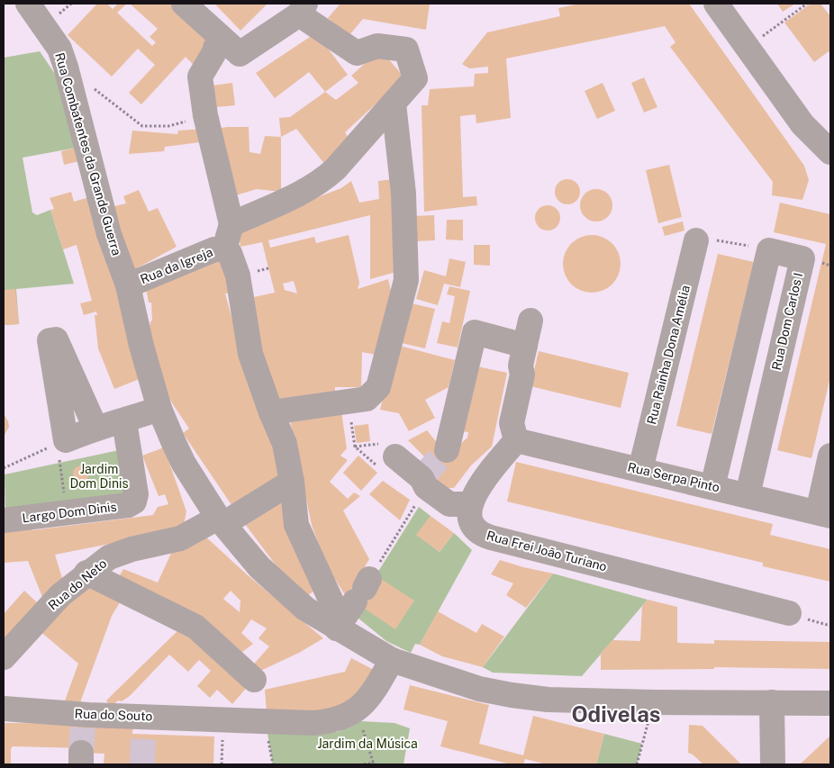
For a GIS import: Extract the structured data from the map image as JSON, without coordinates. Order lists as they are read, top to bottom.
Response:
{
  "streets": {
    "street": [
      "Rua Combatentes da Grande Guerra",
      "Rua da Igreja",
      "Rua Dom Carlos I",
      "Rua Rainha Dona Amélia",
      "Rua Serpa Pinto",
      "Largo Dom Dinis",
      "Rua Frei João Turiano",
      "Rua do Neto",
      "Rua do Souto"
    ]
  },
  "crossings": [
    ["Rua Combatentes da Grande Guerra", "Rua da Igreja"],
    ["Rua Combatentes da Grande Guerra", "Rua do Neto"],
    ["Rua Dom Carlos I", "Rua Serpa Pinto"],
    ["Rua Rainha Dona Amélia", "Rua Serpa Pinto"]
  ],
  "districts": ["Odivelas"],
  "parks": ["Jardim Dom Dinis", "Jardim da Música"]
}
